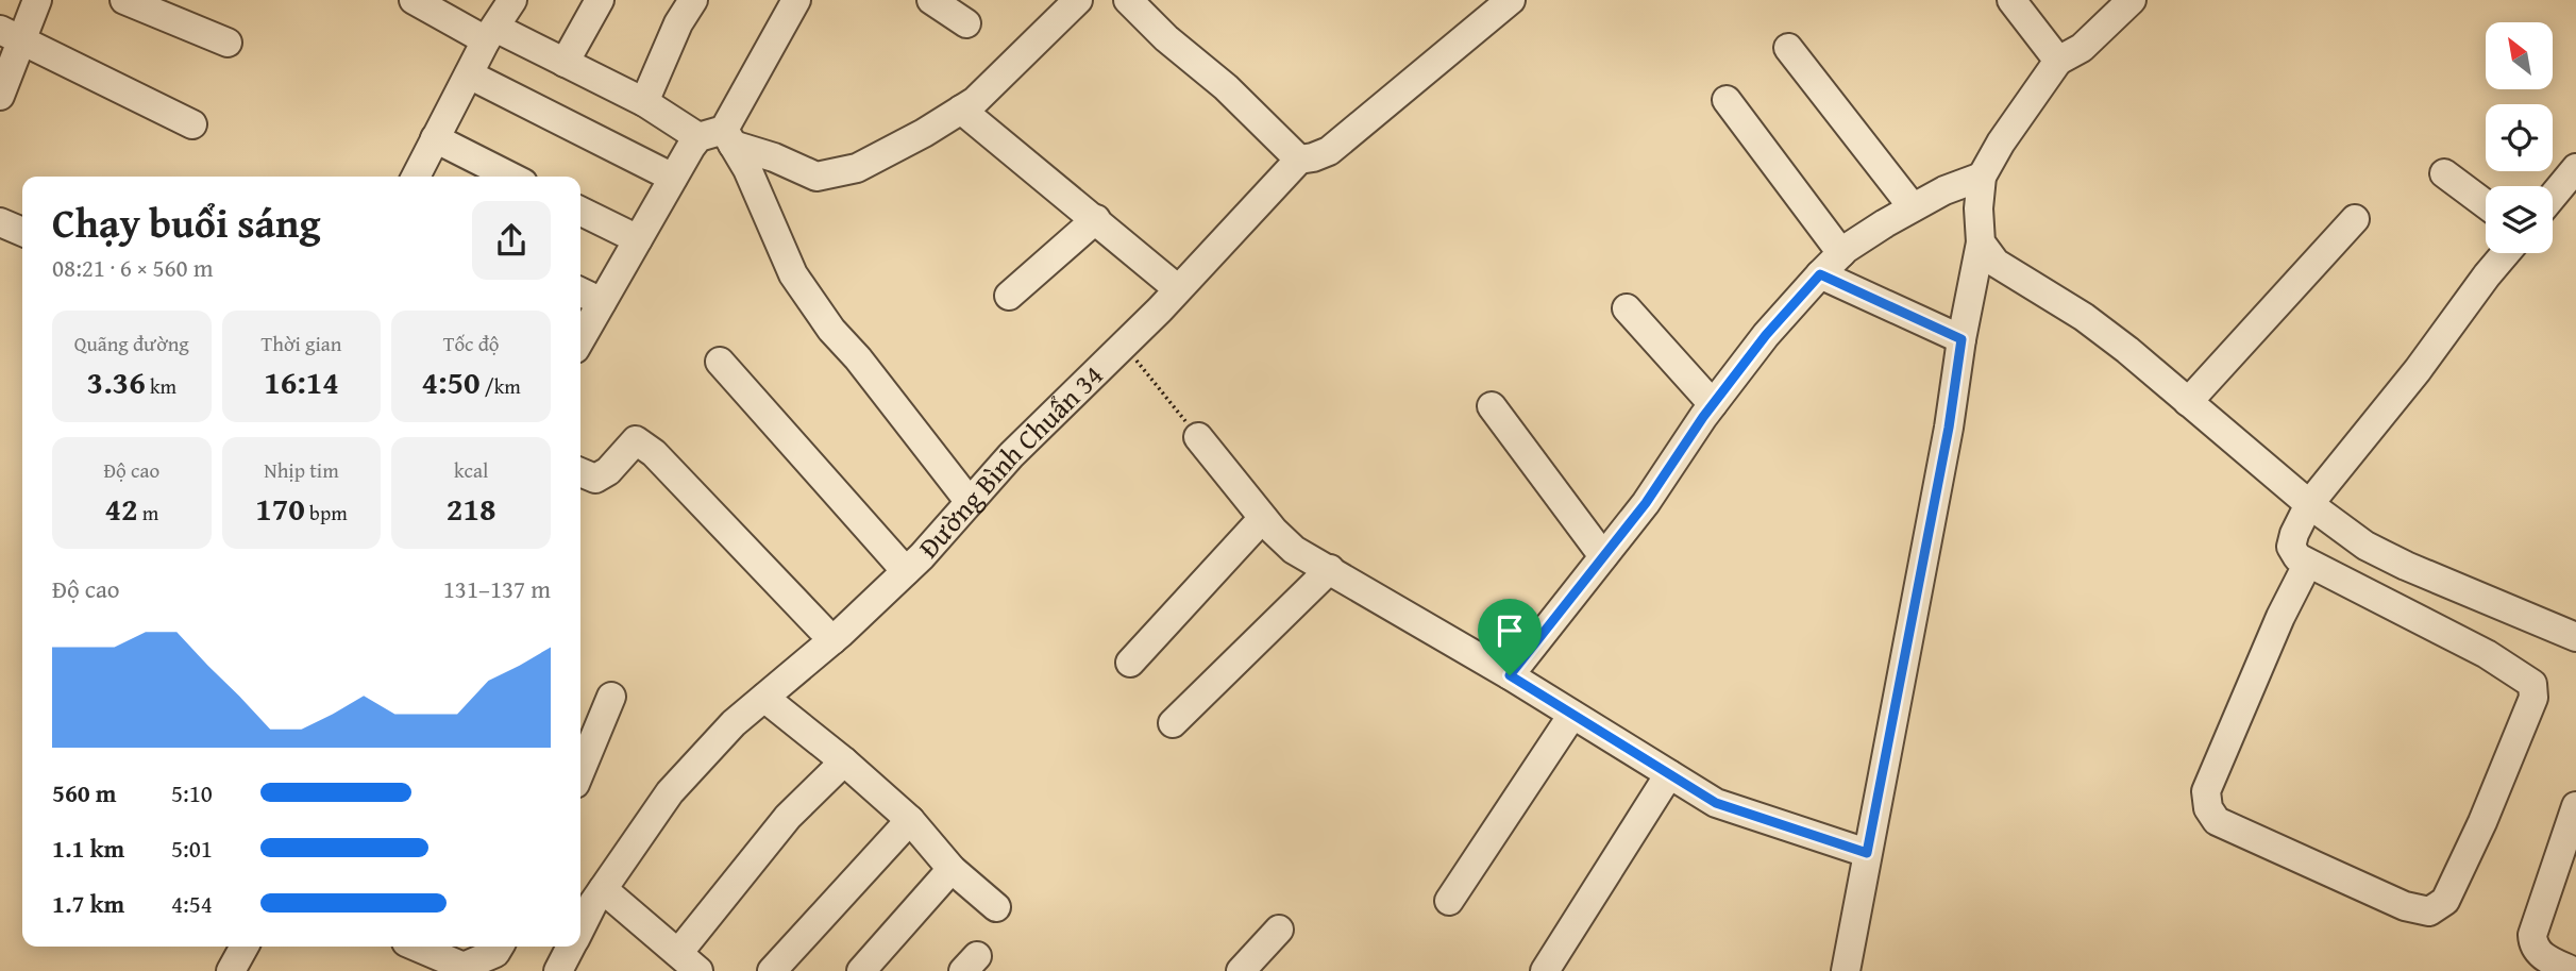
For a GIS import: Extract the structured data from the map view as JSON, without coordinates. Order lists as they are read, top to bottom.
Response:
{
  "streets": {
    "street": ["Đường Bình Chuẩn 34"]
  },
  "north": "top left",
  "page": {
    "heading": ["Chạy buổi sáng", "08:21 · 6 × 560 m"],
    "stats": [
      ["Quãng đường", "3.36 km"],
      ["Thời gian", "16:14"],
      ["Tốc độ", "4:50 /km"],
      ["Độ cao", "42 m"],
      ["Nhịp tim", "170 bpm"],
      ["kcal", "218"]
    ],
    "chart": ["Độ cao", "131–137 m"],
    "list": [
      {
        "name": "560 m",
        "note": "5:10"
      },
      {
        "name": "1.1 km",
        "note": "5:01"
      },
      {
        "name": "1.7 km",
        "note": "4:54"
      }
    ]
  }
}
